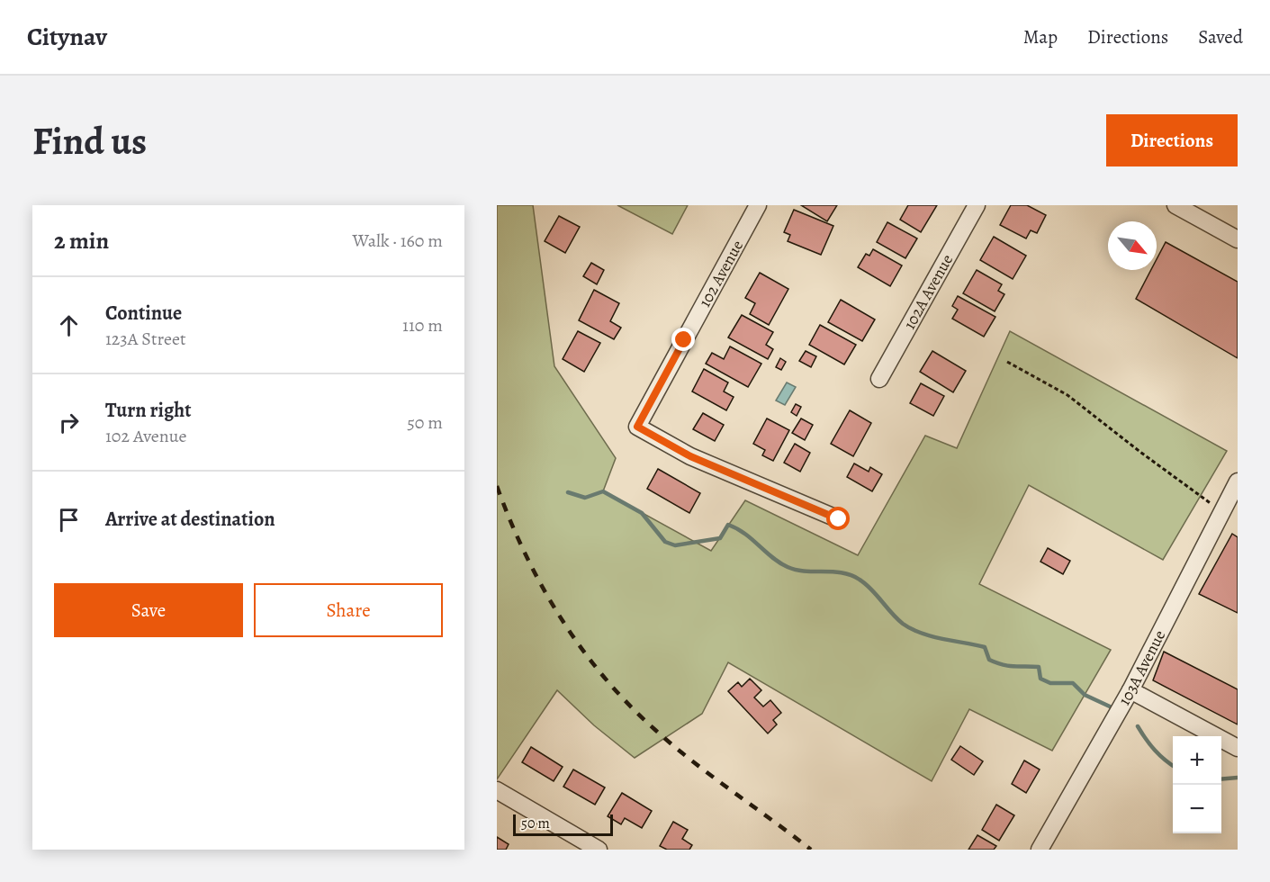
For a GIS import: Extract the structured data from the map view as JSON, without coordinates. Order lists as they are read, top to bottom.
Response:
{
  "streets": {
    "street": ["102 Avenue", "102A Avenue", "103A Avenue"]
  },
  "scale_bar": "50 m",
  "north": "bottom right",
  "page": {
    "header": "Citynav",
    "nav": ["Map", "Directions", "Saved"],
    "buttons": [
      "Directions",
      ["Save", "Share"]
    ],
    "title": "Find us",
    "heading": ["2 min", "Walk · 160 m"],
    "list": [
      ["Continue", "123A Street", "110 m"],
      ["Turn right", "102 Avenue", "50 m"],
      "Arrive at destination"
    ],
    "map_buttons": ["+", "−"],
    "scale": "50 m"
  }
}
